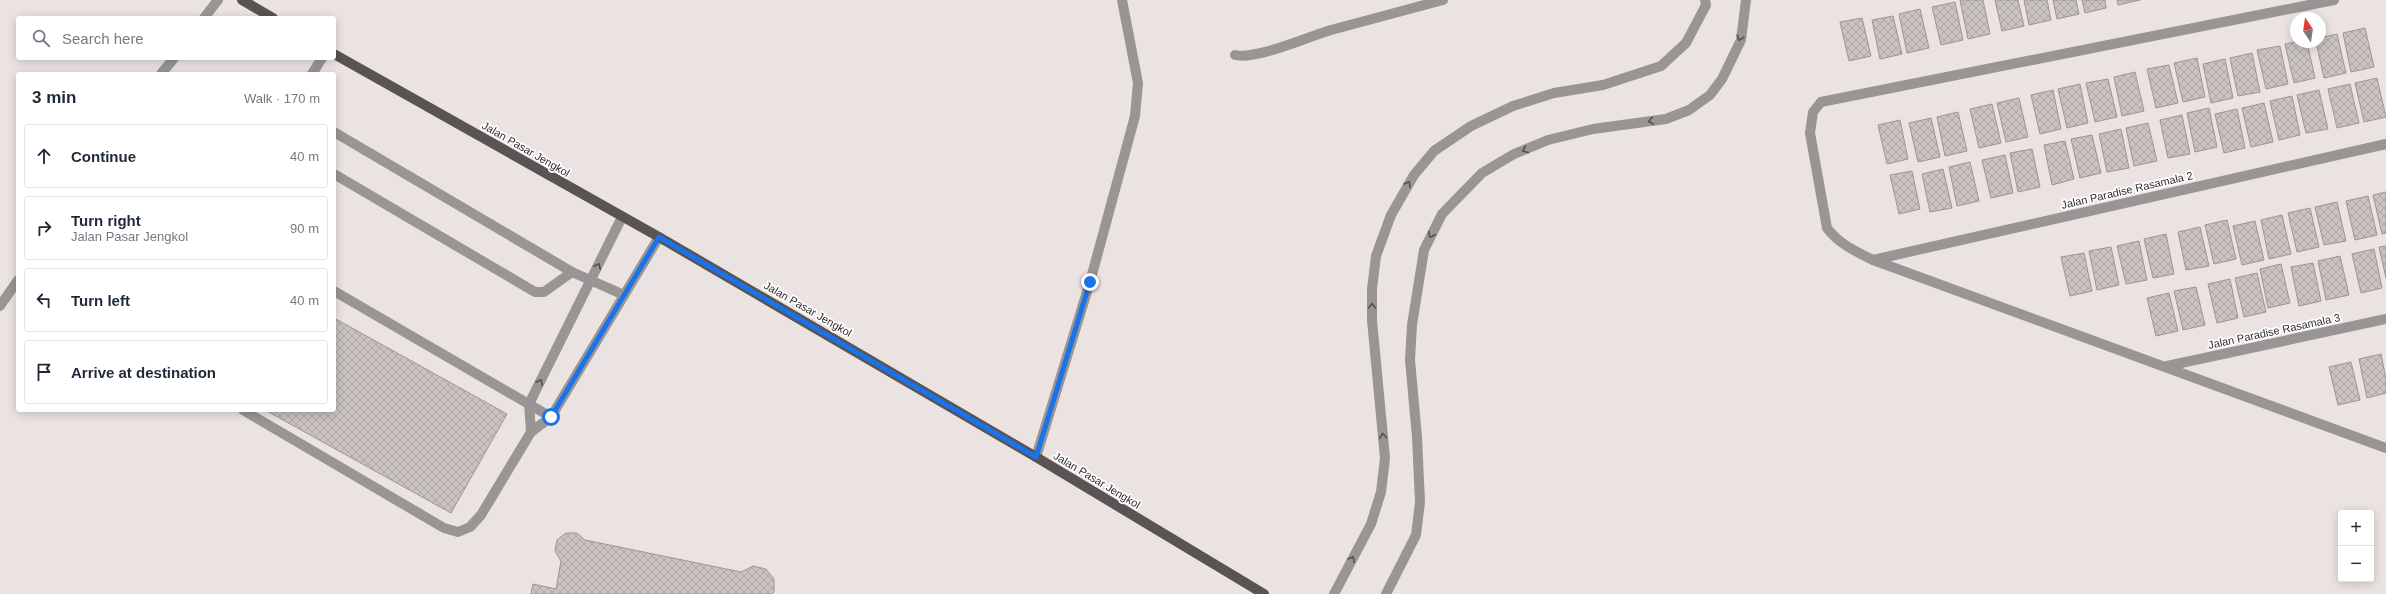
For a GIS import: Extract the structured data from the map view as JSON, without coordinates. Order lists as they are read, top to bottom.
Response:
{
  "streets": {
    "main road": ["Jalan Pasar Jengkol"],
    "street": ["Jalan Paradise Rasamala 2", "Jalan Paradise Rasamala 3"]
  },
  "north": "top",
  "page": {
    "search": "Search here",
    "heading": ["3 min", "Walk · 170 m"],
    "list": [
      ["Continue", "40 m"],
      ["Turn right", "Jalan Pasar Jengkol", "90 m"],
      ["Turn left", "40 m"],
      "Arrive at destination"
    ],
    "map_buttons": ["+", "−"]
  }
}
